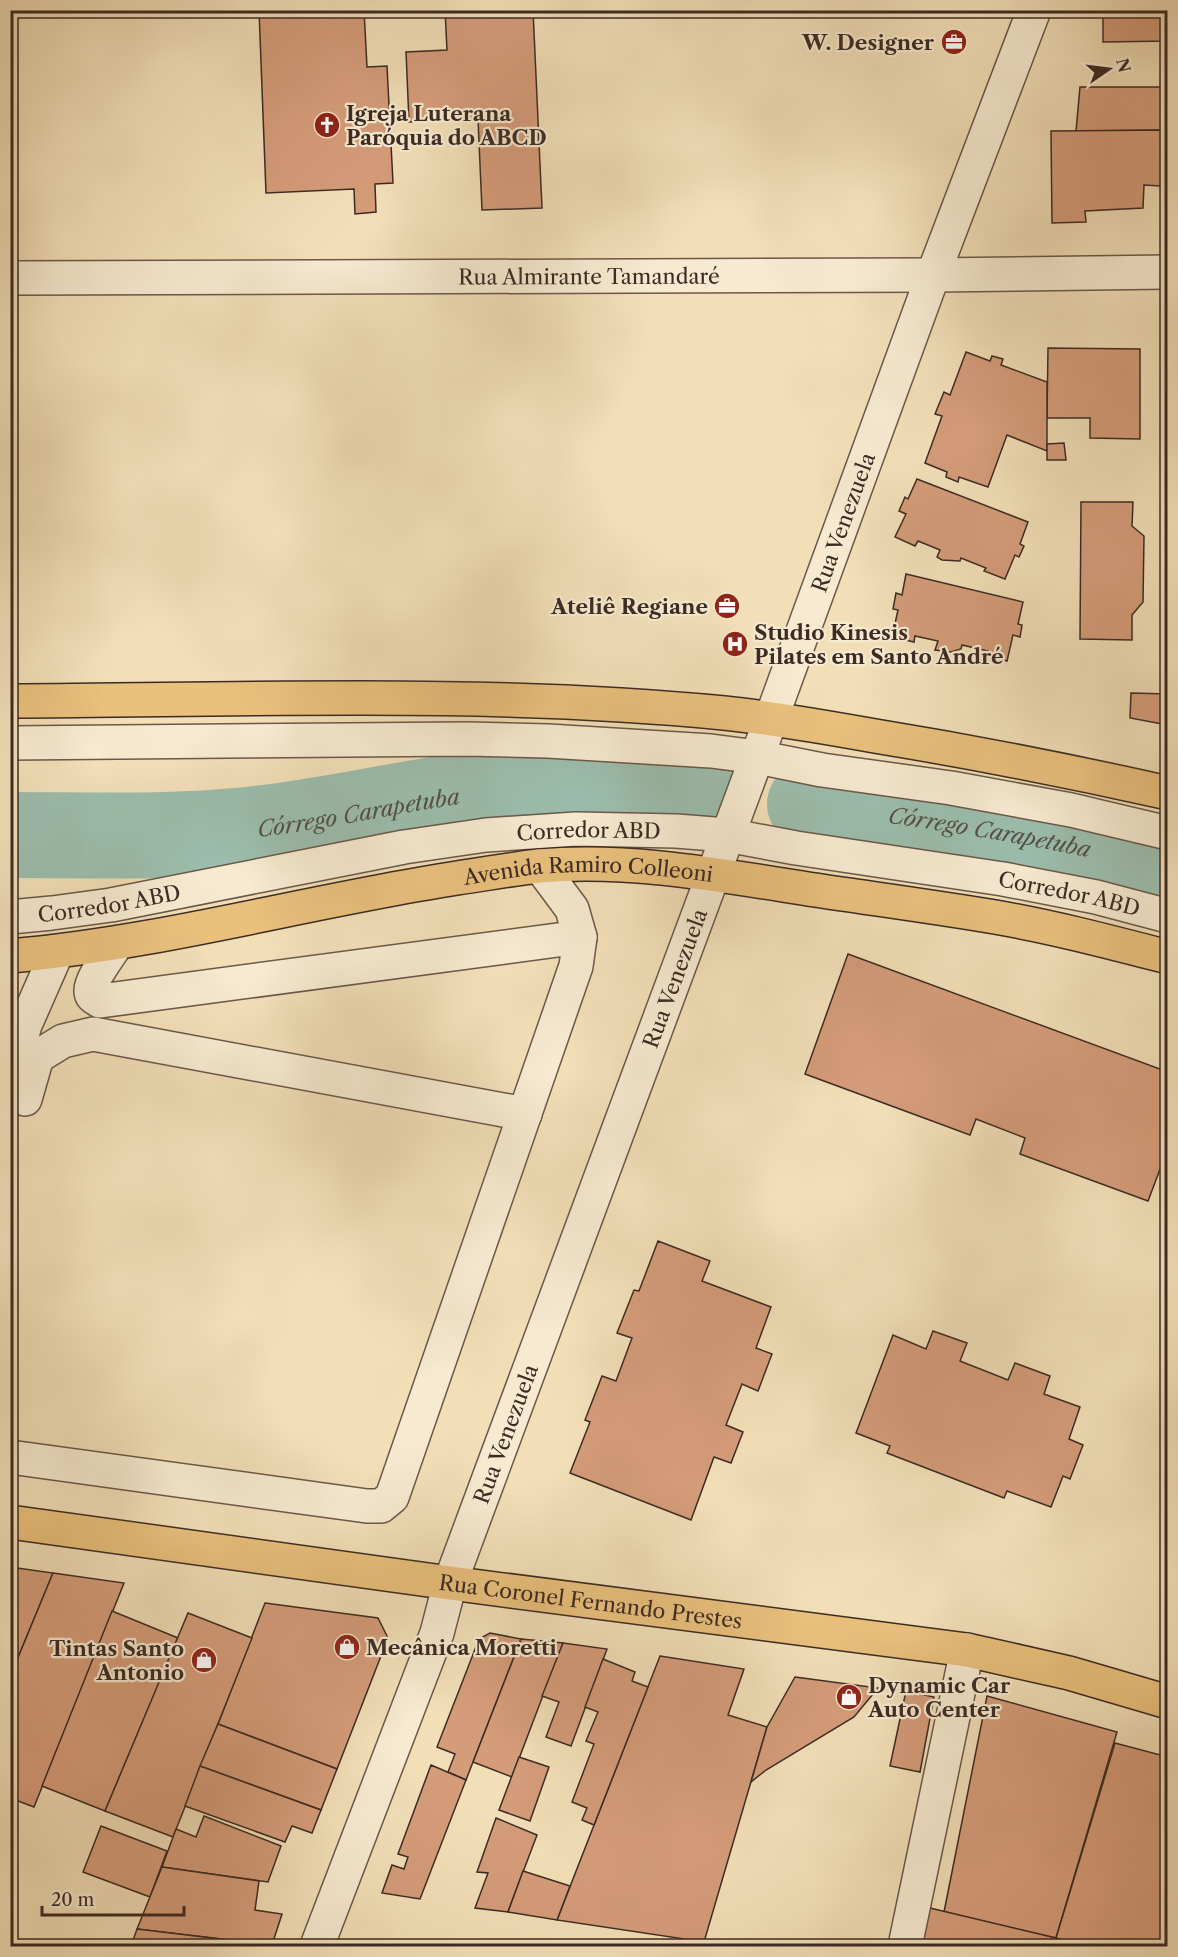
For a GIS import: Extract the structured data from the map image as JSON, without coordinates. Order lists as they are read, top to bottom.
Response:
{
  "streets": {
    "main road": ["Avenida Ramiro Colleoni", "Rua Coronel Fernando Prestes"],
    "street": ["Rua Almirante Tamandaré", "Rua Venezuela", "Corredor ABD"]
  },
  "crossings": [
    ["Rua Almirante Tamandaré", "Rua Venezuela"],
    ["Rua Venezuela", "Corredor ABD"],
    ["Rua Venezuela", "Avenida Ramiro Colleoni"],
    ["Rua Venezuela", "Rua Coronel Fernando Prestes"]
  ],
  "water": ["Córrego Carapetuba"],
  "places": {
    "office": ["W. Designer", "Ateliê Regiane"],
    "church": ["Igreja Luterana Paróquia do ABCD"],
    "hospital": ["Studio Kinesis Pilates em Santo André"],
    "shop": ["Mecânica Moretti", "Tintas Santo Antonio", "Dynamic Car Auto Center"]
  },
  "scale_bar": "20 m",
  "north": "right"
}
